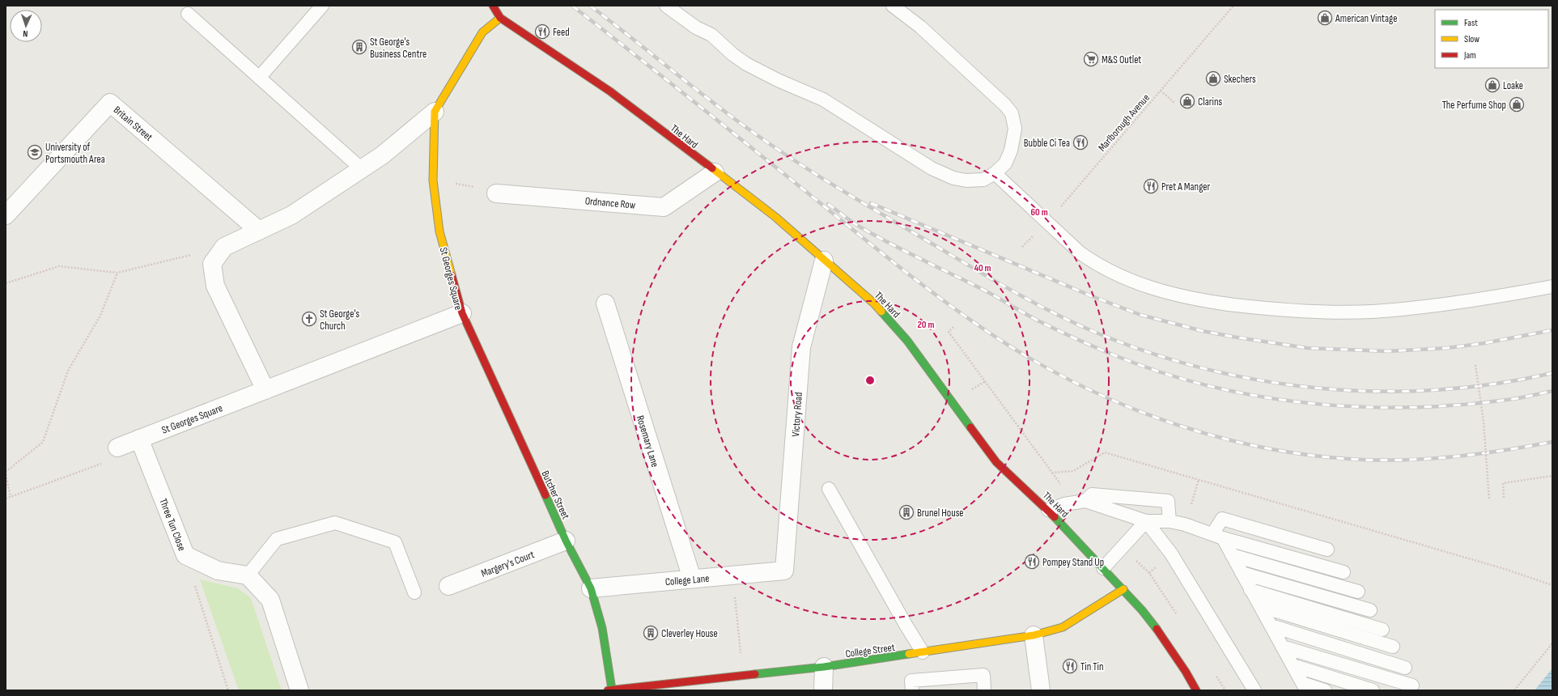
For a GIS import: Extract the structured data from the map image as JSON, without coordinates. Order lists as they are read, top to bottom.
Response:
{
  "streets": {
    "street": [
      "Britain Street",
      "The Hard",
      "Ordnance Row",
      "St Georges Square",
      "Victory Road",
      "Rosemary Lane",
      "Butcher Street",
      "Three Tun Close",
      "Margery's Court",
      "College Lane",
      "College Street"
    ],
    "path": ["Marlborough Avenue"]
  },
  "crossings": [
    ["Britain Street", "St Georges Square"],
    ["The Hard", "Ordnance Row"],
    ["The Hard", "St Georges Square"],
    ["The Hard", "Victory Road"],
    ["The Hard", "College Street"],
    ["St Georges Square", "Butcher Street"],
    ["St Georges Square", "Three Tun Close"],
    ["Victory Road", "College Lane"],
    ["Rosemary Lane", "College Lane"],
    ["Butcher Street", "Margery's Court"],
    ["Butcher Street", "College Lane"],
    ["Butcher Street", "College Street"]
  ],
  "places": {
    "shop": [
      "American Vintage",
      "Skechers",
      "Loake",
      "Clarins",
      "The Perfume Shop"
    ],
    "restaurant": [
      "Feed",
      "Bubble Ci Tea",
      "Pret A Manger",
      "Pompey Stand Up",
      "Tin Tin"
    ],
    "building": ["St George's Business Centre", "Brunel House", "Cleverley House"],
    "supermarket": ["M&S Outlet"],
    "school or university": ["University of Portsmouth Area"],
    "church": ["St George's Church"]
  },
  "legend": ["Fast", "Slow", "Jam"],
  "north": "bottom",
  "rings": ["60 m", "40 m", "20 m"]
}
